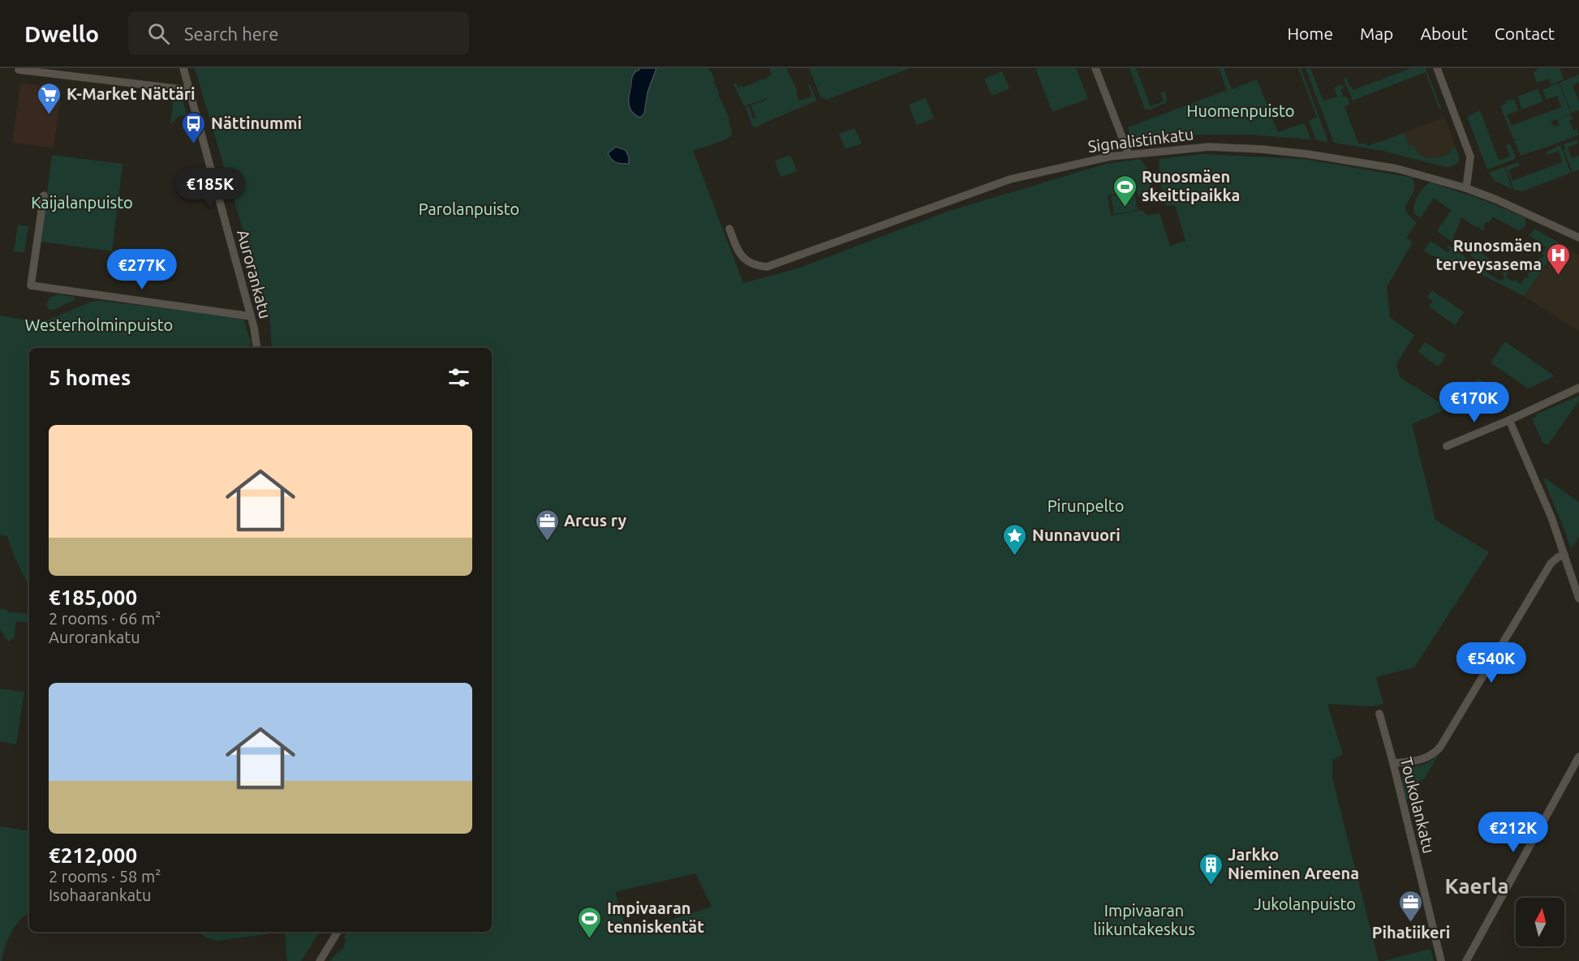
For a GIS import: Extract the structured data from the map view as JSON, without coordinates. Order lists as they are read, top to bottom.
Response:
{
  "streets": {
    "street": ["Signalistinkatu", "Aurorankatu", "Toukolankatu"]
  },
  "districts": ["Kaerla"],
  "parks": [
    "Huomenpuisto",
    "Kaijalanpuisto",
    "Parolanpuisto",
    "Westerholminpuisto",
    "Pirunpelto",
    "Jukolanpuisto",
    "Impivaaran liikuntakeskus"
  ],
  "places": {
    "supermarket": ["K-Market Nättäri"],
    "bus stop": ["Nättinummi"],
    "sports": ["Runosmäen skeittipaikka", "Impivaaran tenniskentät"],
    "hospital": ["Runosmäen terveysasema"],
    "office": ["Arcus ry", "Pihatiikeri"],
    "place": ["Nunnavuori"],
    "building": ["Jarkko Nieminen Areena"]
  },
  "north": "top",
  "page": {
    "header": "Dwello",
    "search": "Search here",
    "nav": [
      "Home",
      "Map",
      "About",
      "Contact"
    ],
    "price": [
      "€185K",
      "€277K",
      "€170K",
      "€540K",
      "€212K"
    ],
    "heading": "5 homes",
    "list": [
      {
        "name": "€185,000",
        "note": "2 rooms · 66 m² · Aurorankatu"
      },
      {
        "name": "€212,000",
        "note": "2 rooms · 58 m² · Isohaarankatu"
      }
    ]
  }
}
